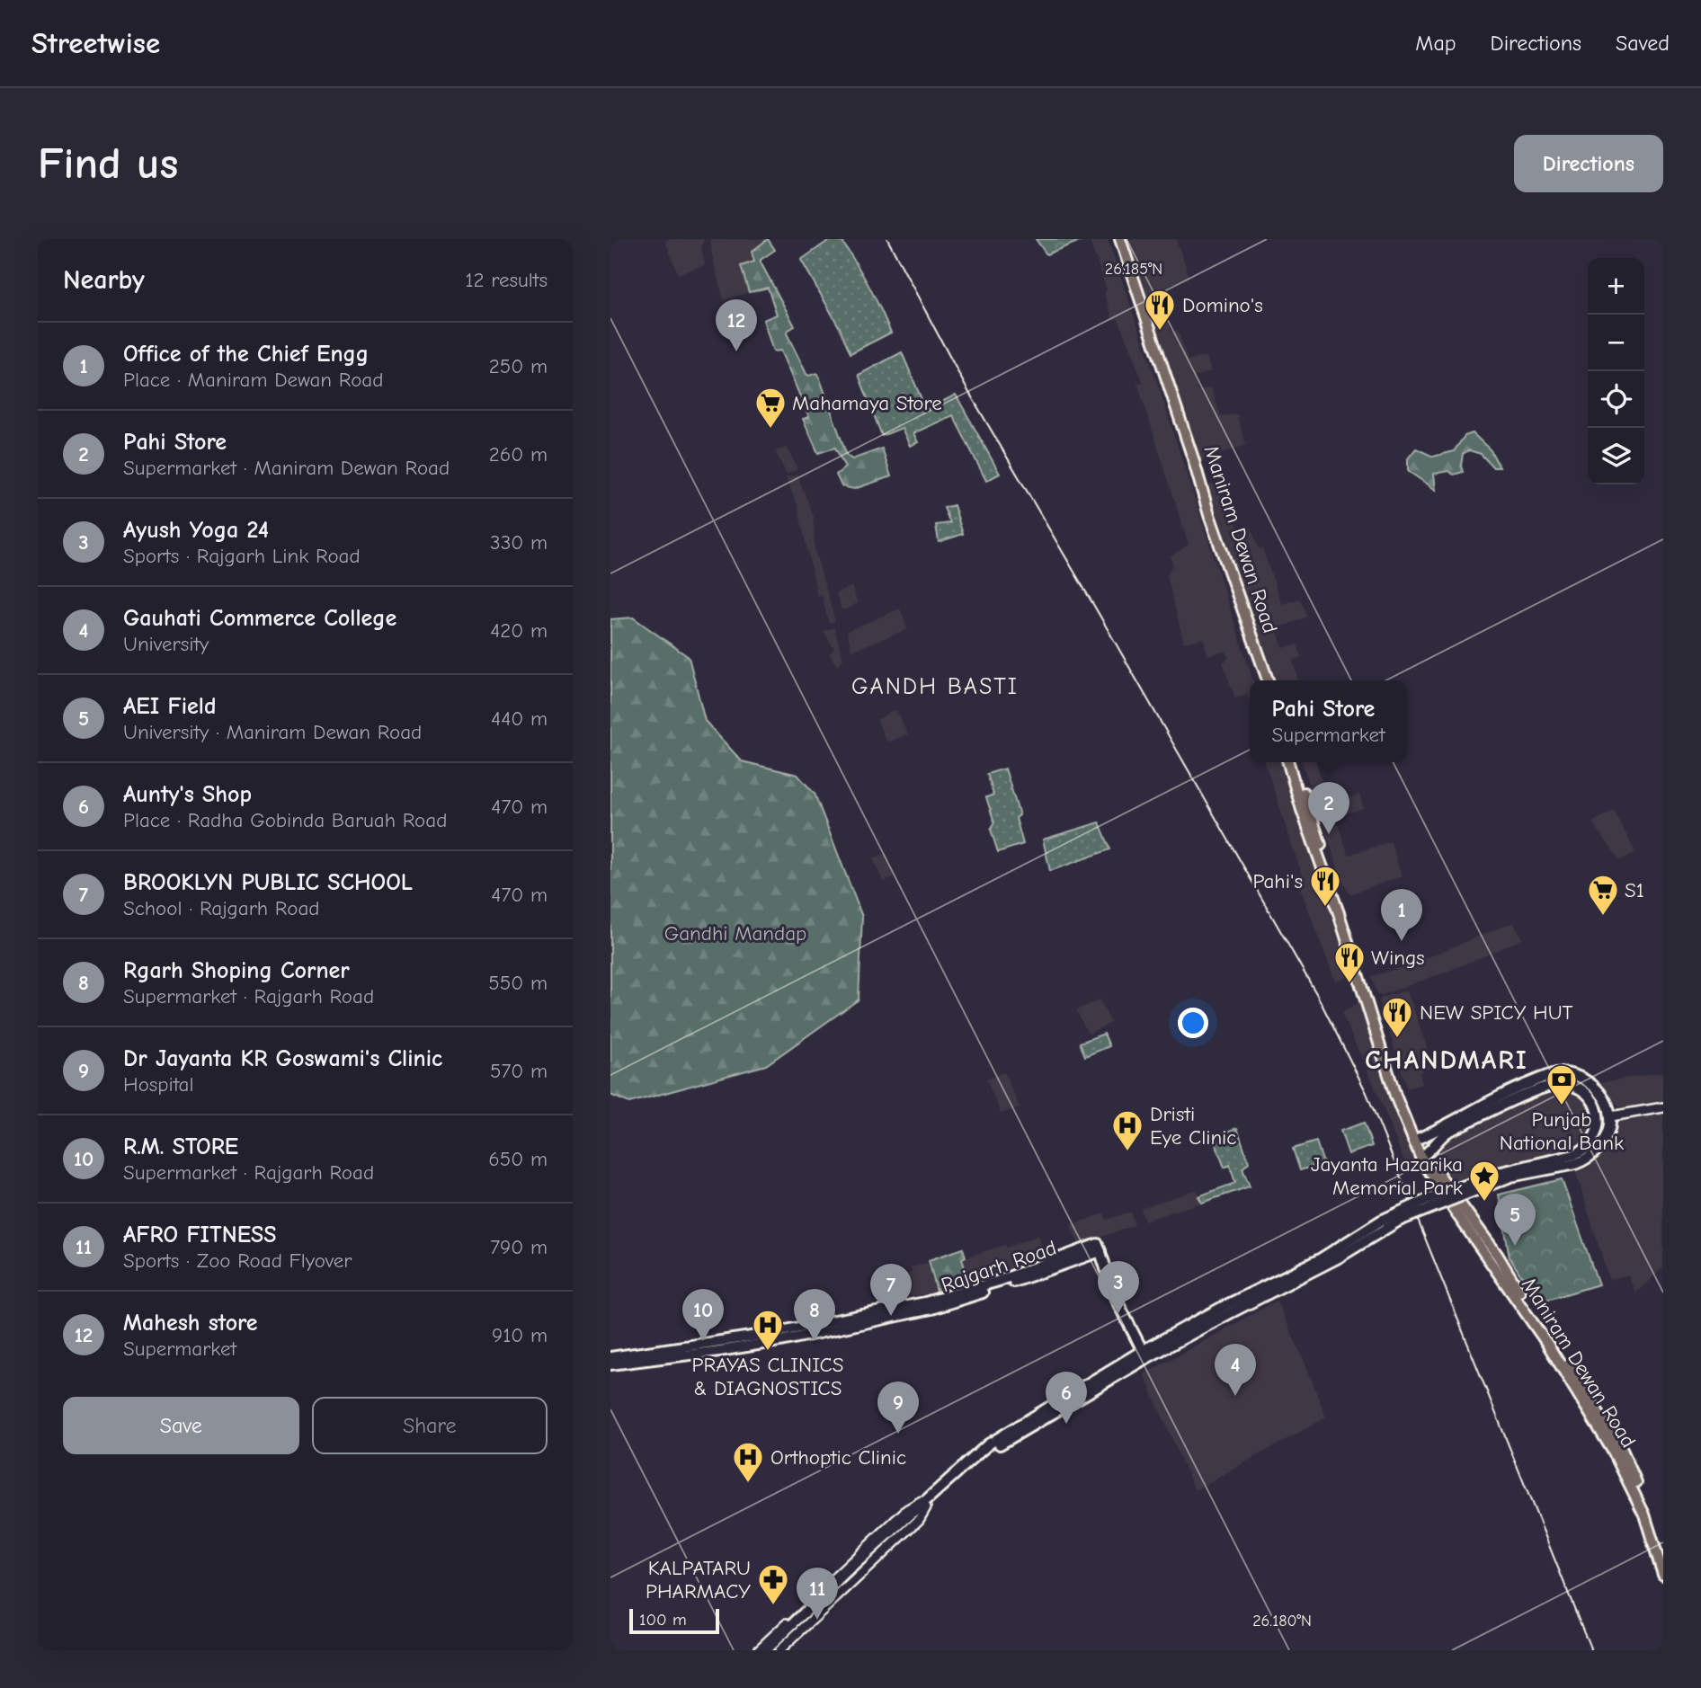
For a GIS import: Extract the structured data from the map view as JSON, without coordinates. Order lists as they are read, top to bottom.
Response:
{
  "streets": {
    "main road": ["Maniram Dewan Road", "Rajgarh Road"]
  },
  "districts": ["GANDH BASTI", "CHANDMARI"],
  "parks": ["Gandhi Mandap"],
  "places": {
    "restaurant": [
      "Domino's",
      "Pahi's",
      "Wings",
      "NEW SPICY HUT"
    ],
    "supermarket": ["Mahamaya Store", "S1"],
    "bank": ["Punjab National Bank"],
    "hospital": ["Dristi Eye Clinic", "PRAYAS CLINICS & DIAGNOSTICS", "Orthoptic Clinic"],
    "place": ["Jayanta Hazarika Memorial Park"],
    "pharmacy": ["KALPATARU PHARMACY"]
  },
  "scale_bar": "100 m",
  "page": {
    "header": "Streetwise",
    "nav": ["Map", "Directions", "Saved"],
    "buttons": [
      "Directions",
      ["Save", "Share"]
    ],
    "title": "Find us",
    "heading": ["Nearby", "12 results"],
    "map_buttons": ["+", "−"],
    "pins": [
      "12",
      "2",
      "1",
      "5",
      "3",
      "7",
      "8",
      "10",
      "4",
      "6",
      "9",
      "11"
    ],
    "list": [
      {
        "mark": "1",
        "name": "Office of the Chief Engg",
        "note": "Place · Maniram Dewan Road",
        "value": "250 m"
      },
      {
        "mark": "2",
        "name": "Pahi Store",
        "note": "Supermarket · Maniram Dewan Road",
        "value": "260 m"
      },
      {
        "mark": "3",
        "name": "Ayush Yoga 24",
        "note": "Sports · Rajgarh Link Road",
        "value": "330 m"
      },
      {
        "mark": "4",
        "name": "Gauhati Commerce College",
        "note": "University",
        "value": "420 m"
      },
      {
        "mark": "5",
        "name": "AEI Field",
        "note": "University · Maniram Dewan Road",
        "value": "440 m"
      },
      {
        "mark": "6",
        "name": "Aunty's Shop",
        "note": "Place · Radha Gobinda Baruah Road",
        "value": "470 m"
      },
      {
        "mark": "7",
        "name": "BROOKLYN PUBLIC SCHOOL",
        "note": "School · Rajgarh Road",
        "value": "470 m"
      },
      {
        "mark": "8",
        "name": "Rgarh Shoping Corner",
        "note": "Supermarket · Rajgarh Road",
        "value": "550 m"
      },
      {
        "mark": "9",
        "name": "Dr Jayanta KR Goswami's Clinic",
        "note": "Hospital",
        "value": "570 m"
      },
      {
        "mark": "10",
        "name": "R.M. STORE",
        "note": "Supermarket · Rajgarh Road",
        "value": "650 m"
      },
      {
        "mark": "11",
        "name": "AFRO FITNESS",
        "note": "Sports · Zoo Road Flyover",
        "value": "790 m"
      },
      {
        "mark": "12",
        "name": "Mahesh store",
        "note": "Supermarket",
        "value": "910 m"
      }
    ],
    "popup": ["Pahi Store", "Supermarket"],
    "scale": "100 m"
  },
  "coordinates": ["26.185°N", "26.180°N"]
}
